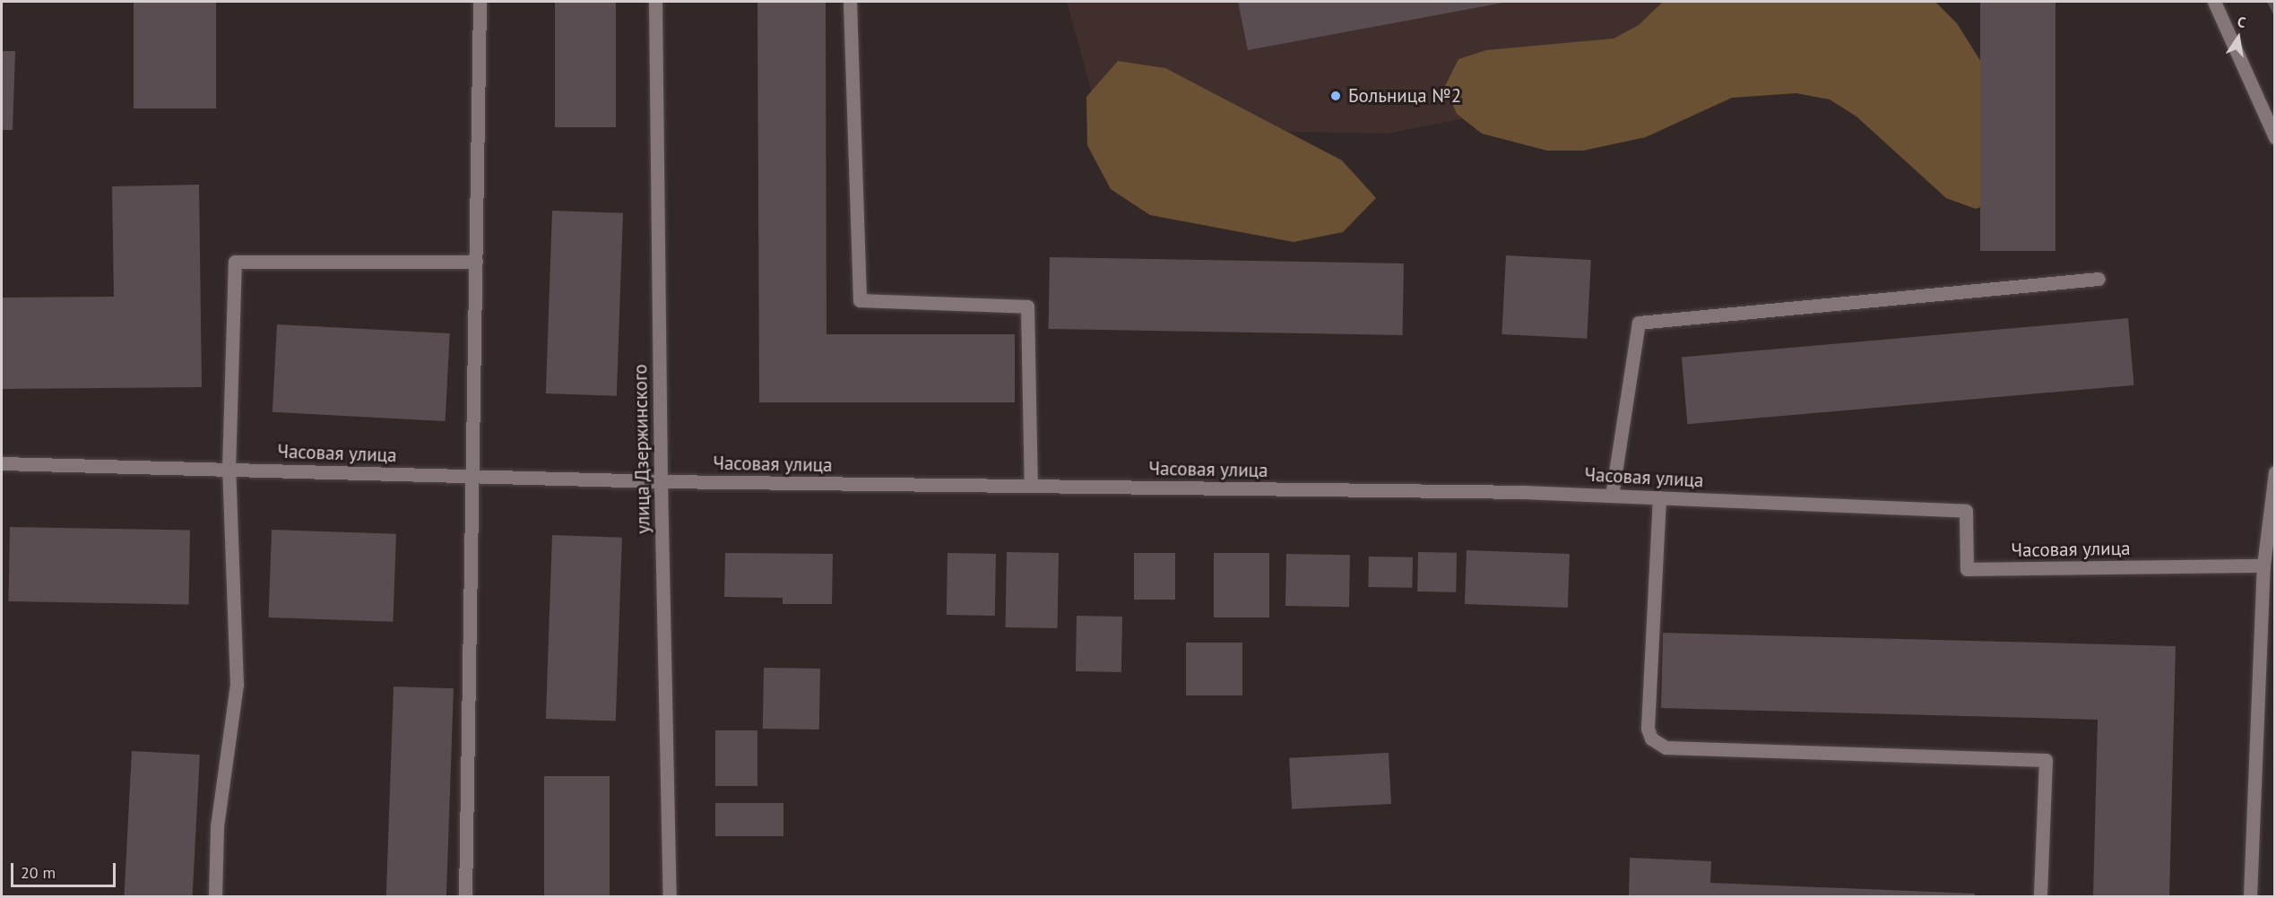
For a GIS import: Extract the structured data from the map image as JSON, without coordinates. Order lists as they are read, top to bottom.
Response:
{
  "streets": {
    "street": ["улица Дзержинского", "Часовая улица"]
  },
  "crossings": [
    ["улица Дзержинского", "Часовая улица"]
  ],
  "places": ["Больница №2"],
  "scale_bar": "20 m",
  "north": "top"
}
